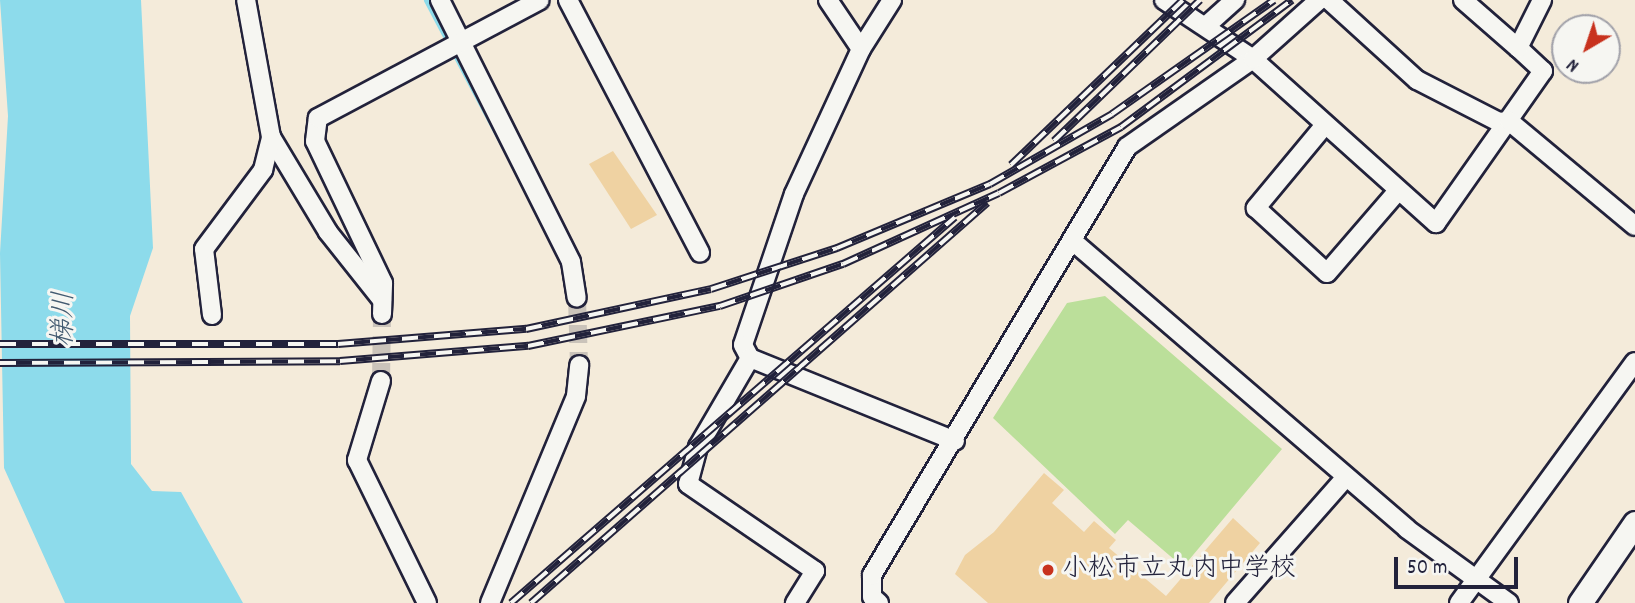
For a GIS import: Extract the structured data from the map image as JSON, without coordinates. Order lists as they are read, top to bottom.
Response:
{
  "water": ["梯川"],
  "places": ["小松市立丸内中学校"],
  "scale_bar": "50 m",
  "north": "bottom left"
}
